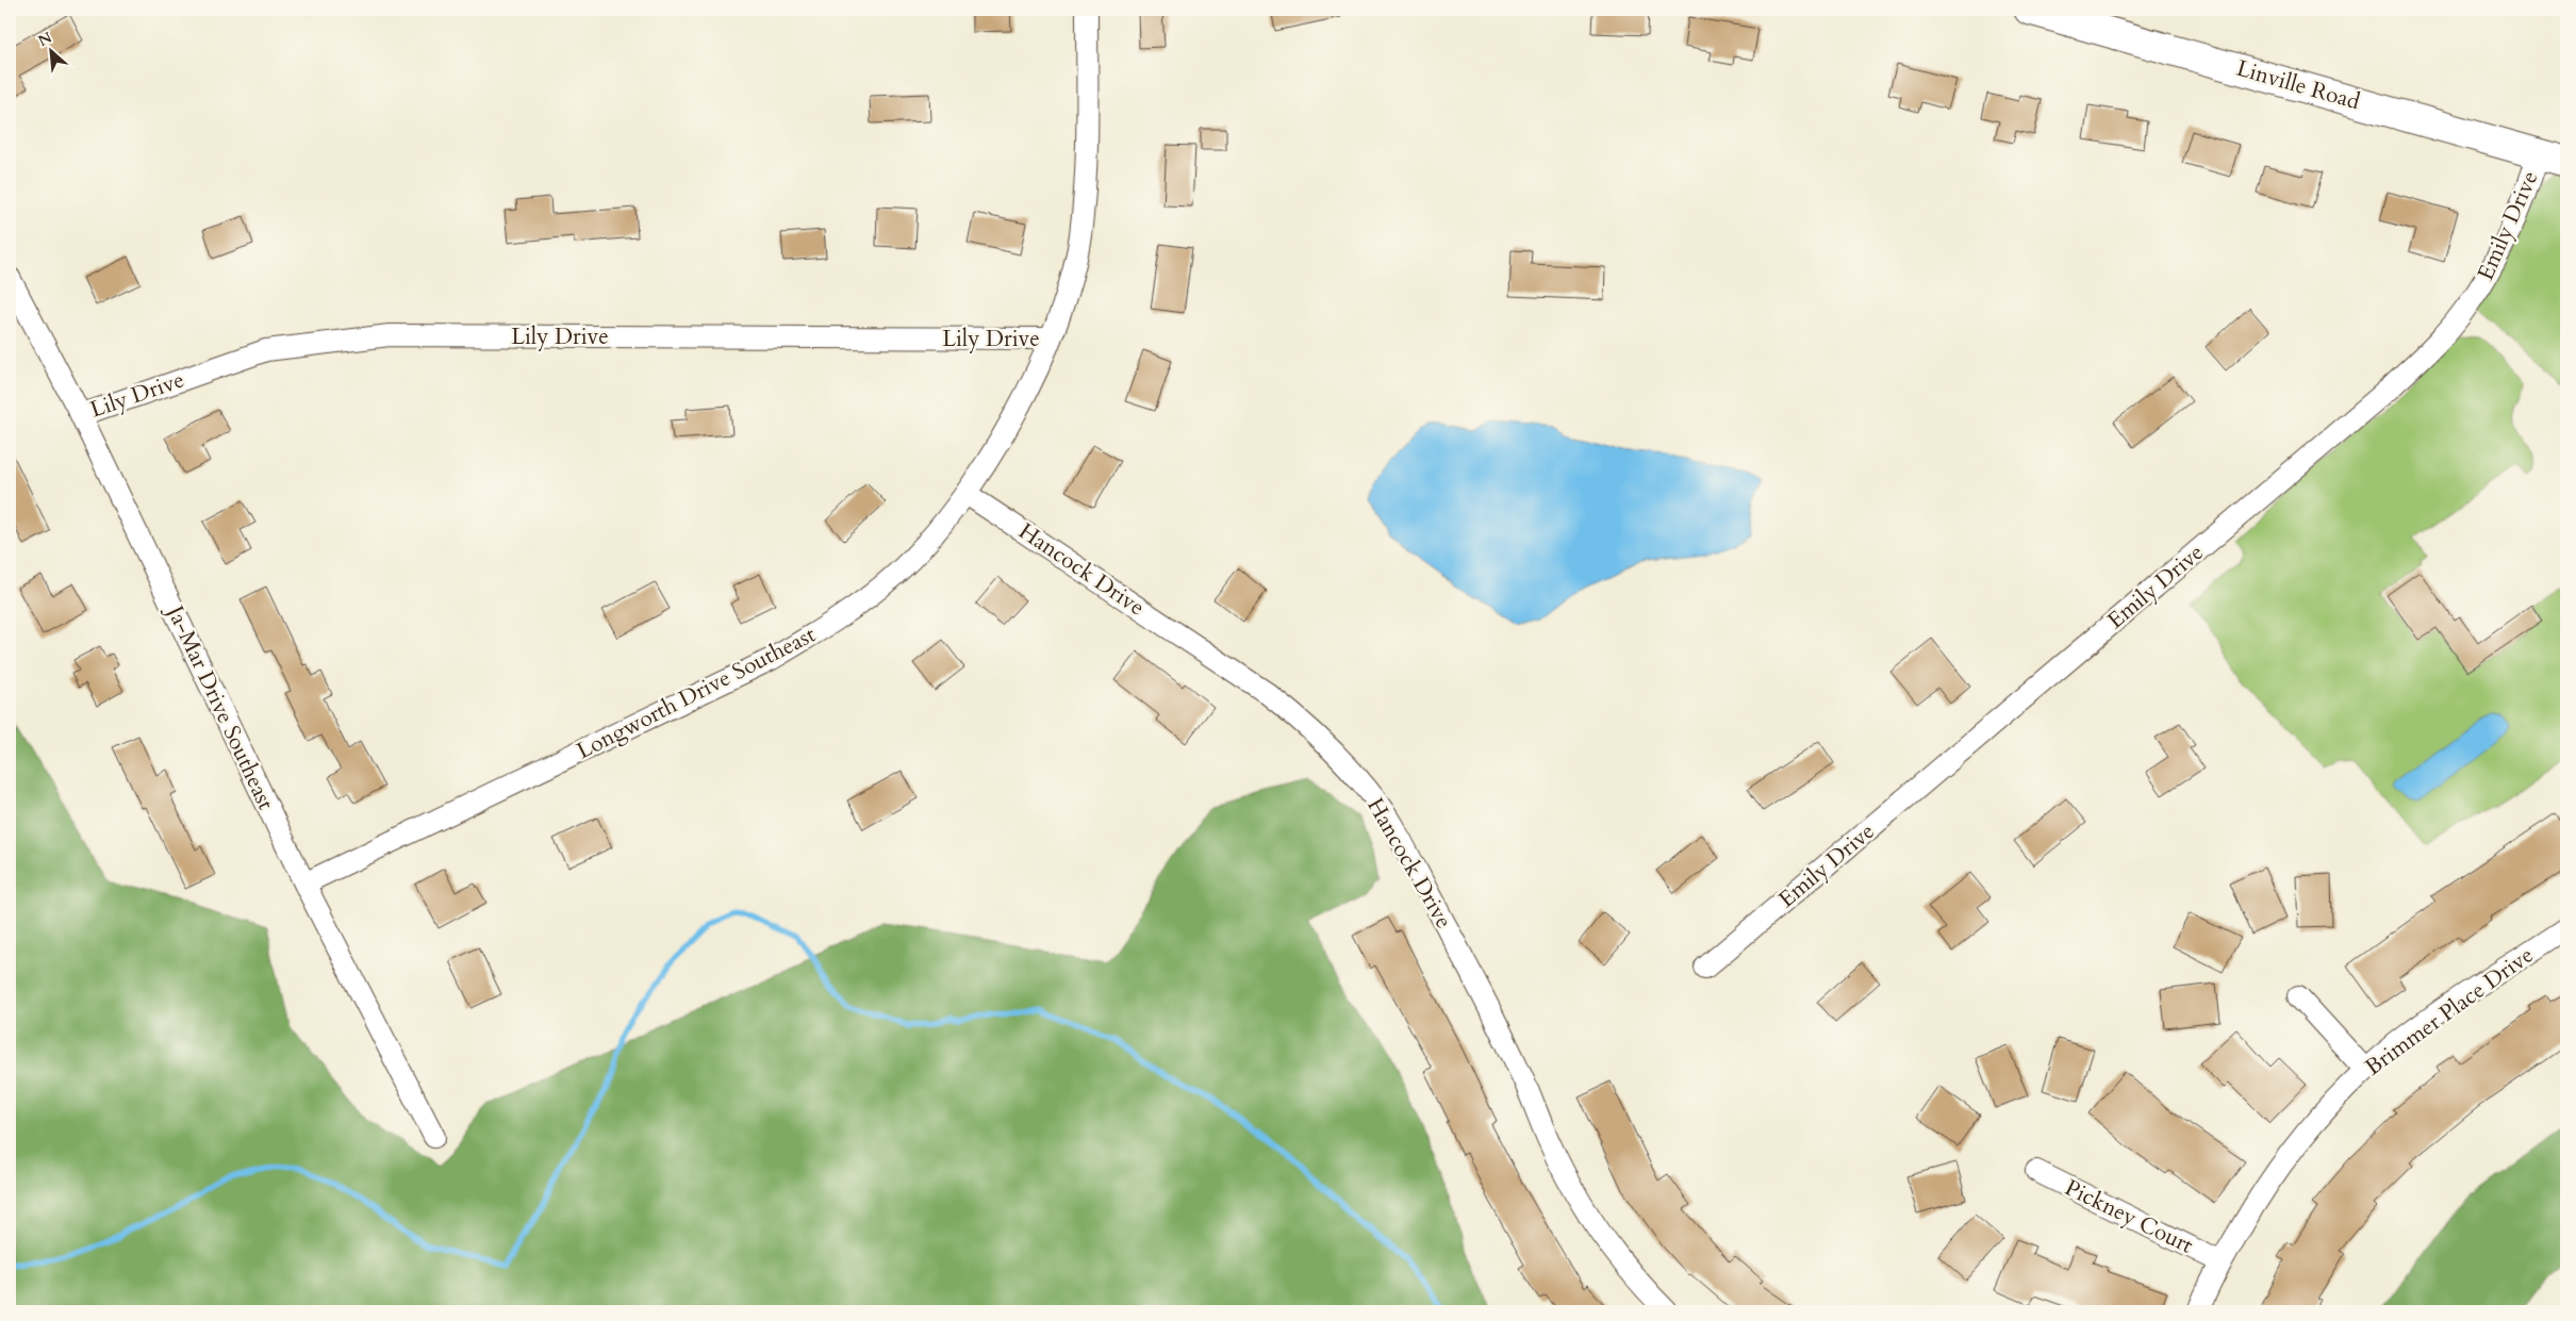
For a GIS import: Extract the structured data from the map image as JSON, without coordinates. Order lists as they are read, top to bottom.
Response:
{
  "streets": {
    "main road": ["Linville Road"],
    "street": [
      "Emily Drive",
      "Lily Drive",
      "Hancock Drive",
      "Longworth Drive Southeast",
      "Ja-Mar Drive Southeast",
      "Brimmer Place Drive",
      "Pickney Court"
    ]
  },
  "crossings": [
    ["Linville Road", "Emily Drive"],
    ["Lily Drive", "Longworth Drive Southeast"],
    ["Lily Drive", "Ja-Mar Drive Southeast"],
    ["Hancock Drive", "Longworth Drive Southeast"],
    ["Longworth Drive Southeast", "Ja-Mar Drive Southeast"],
    ["Brimmer Place Drive", "Pickney Court"]
  ],
  "north": "top left"
}
